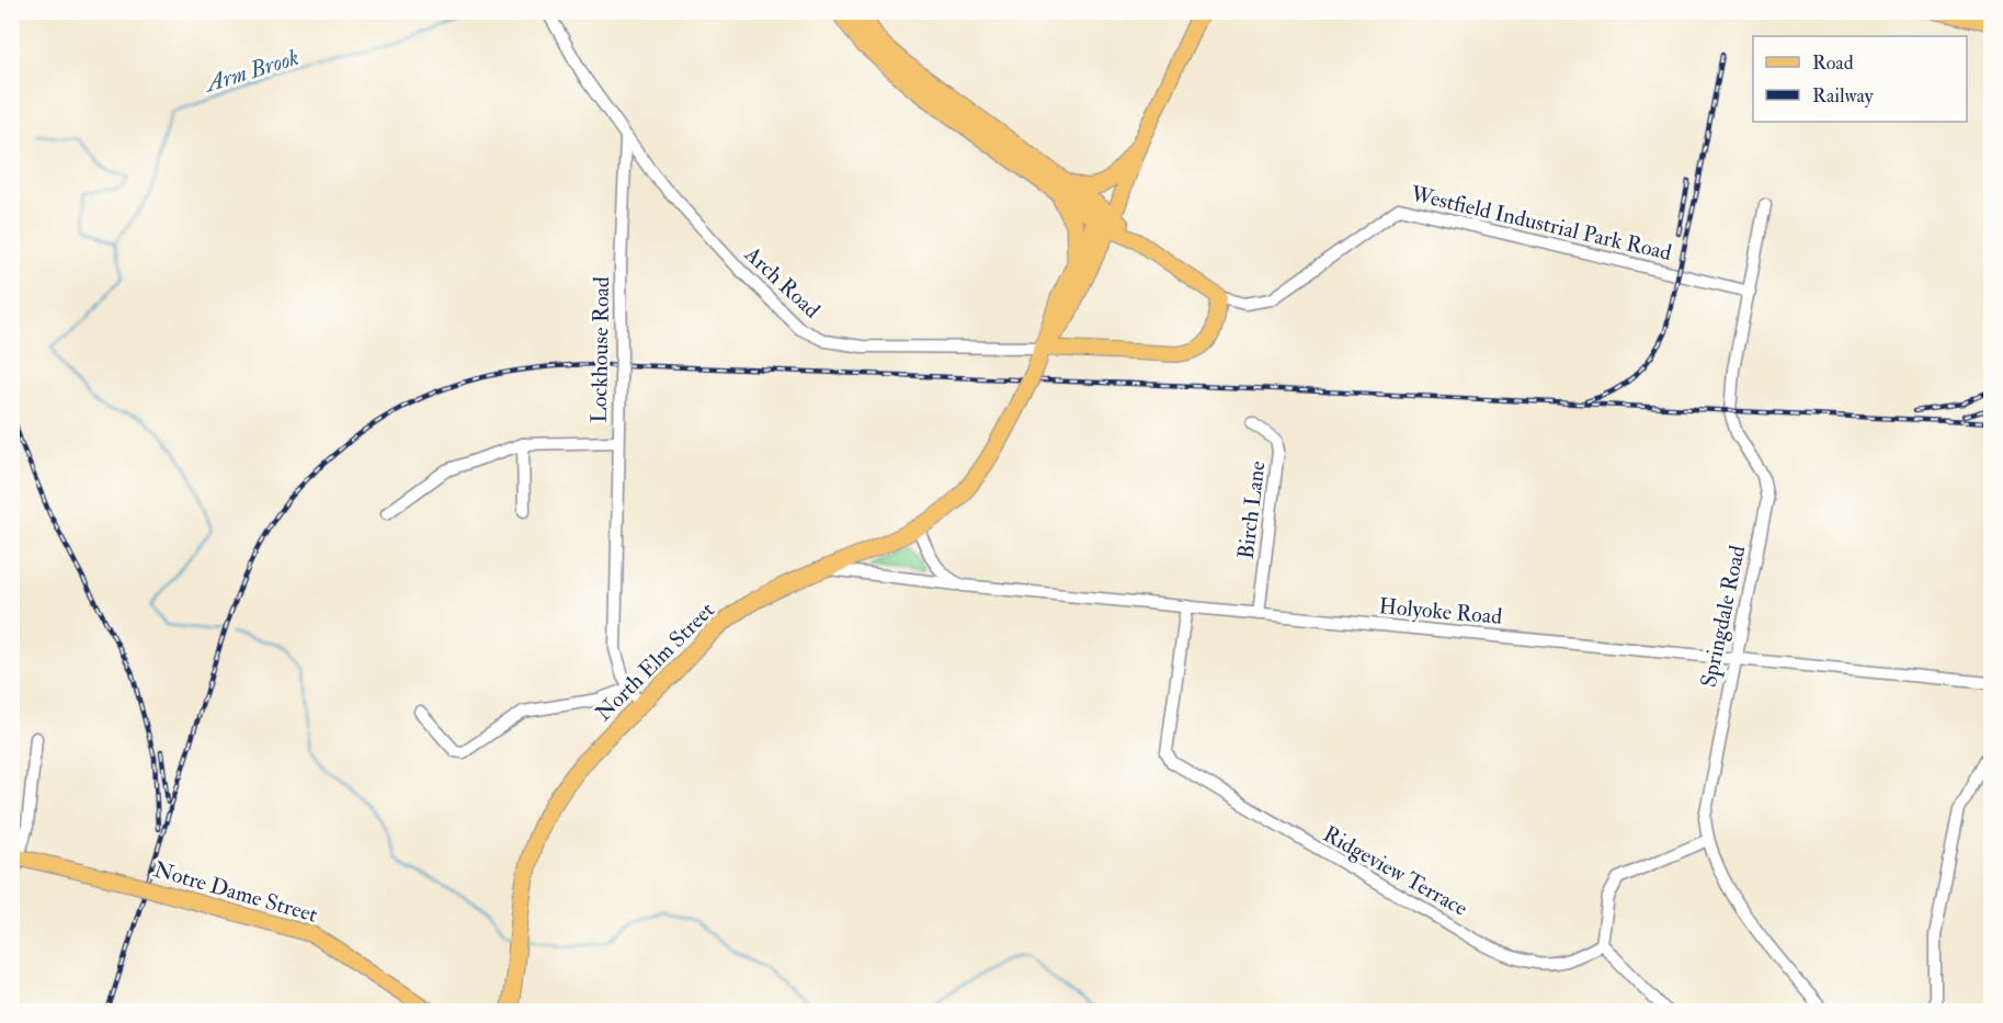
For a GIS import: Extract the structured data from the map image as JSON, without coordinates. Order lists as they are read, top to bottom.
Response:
{
  "streets": {
    "highway": ["North Elm Street"],
    "main road": ["Notre Dame Street"],
    "street": [
      "Westfield Industrial Park Road",
      "Arch Road",
      "Lockhouse Road",
      "Birch Lane",
      "Holyoke Road",
      "Springdale Road",
      "Ridgeview Terrace"
    ]
  },
  "crossings": [
    ["Westfield Industrial Park Road", "Springdale Road"],
    ["Arch Road", "Lockhouse Road"],
    ["Arch Road", "North Elm Street"],
    ["Lockhouse Road", "North Elm Street"],
    ["Birch Lane", "Holyoke Road"],
    ["Holyoke Road", "Springdale Road"],
    ["Holyoke Road", "North Elm Street"],
    ["Holyoke Road", "Ridgeview Terrace"]
  ],
  "water": ["Arm Brook"],
  "legend": ["Road", "Railway"]
}
